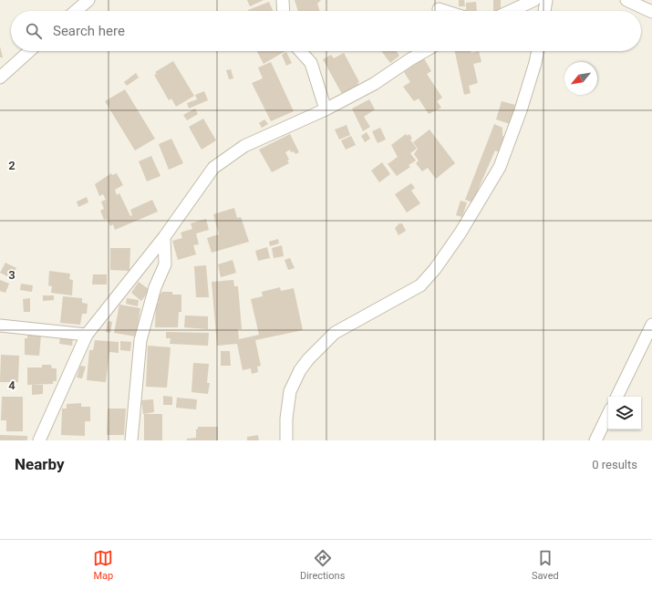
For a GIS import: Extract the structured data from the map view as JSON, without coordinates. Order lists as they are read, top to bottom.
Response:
{
  "north": "bottom left",
  "page": {
    "search": "Search here",
    "heading": ["Nearby", "0 results"],
    "nav": ["Map", "Directions", "Saved"]
  },
  "grid": {
    "rows": ["2", "3", "4"]
  }
}
